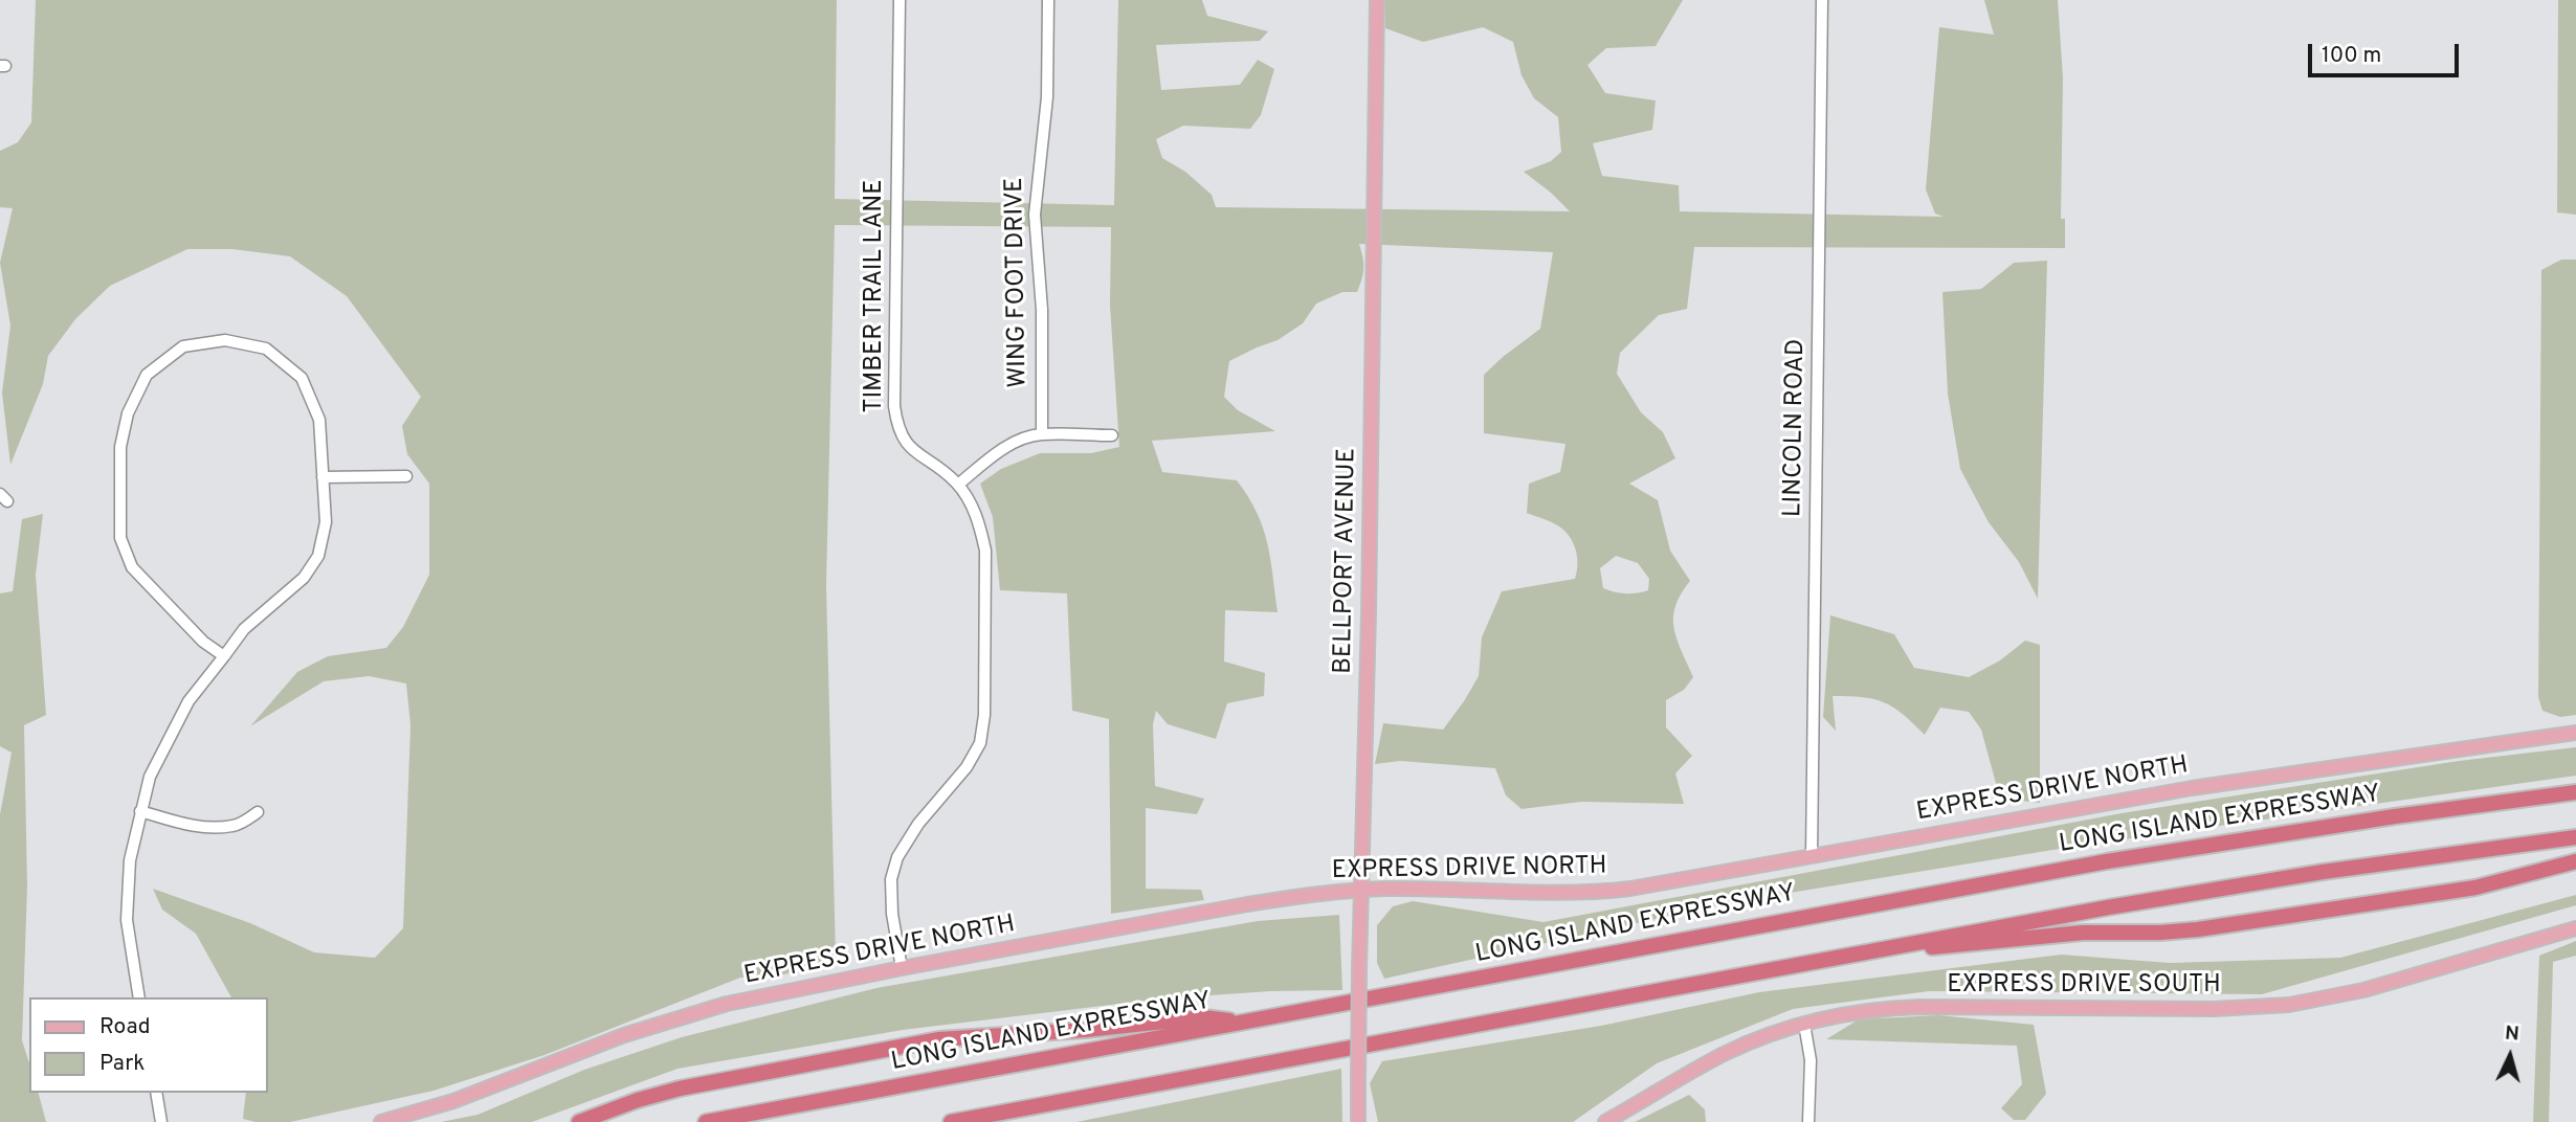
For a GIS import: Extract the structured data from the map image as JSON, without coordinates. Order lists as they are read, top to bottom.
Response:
{
  "streets": {
    "highway": ["LONG ISLAND EXPRESSWAY"],
    "main road": ["BELLPORT AVENUE", "EXPRESS DRIVE NORTH", "EXPRESS DRIVE SOUTH"],
    "street": ["WING FOOT DRIVE", "TIMBER TRAIL LANE", "LINCOLN ROAD"]
  },
  "crossings": [
    ["TIMBER TRAIL LANE", "EXPRESS DRIVE NORTH"],
    ["LINCOLN ROAD", "EXPRESS DRIVE NORTH"],
    ["BELLPORT AVENUE", "EXPRESS DRIVE NORTH"]
  ],
  "legend": ["Road", "Park"],
  "scale_bar": "100 m",
  "north": "top"
}
